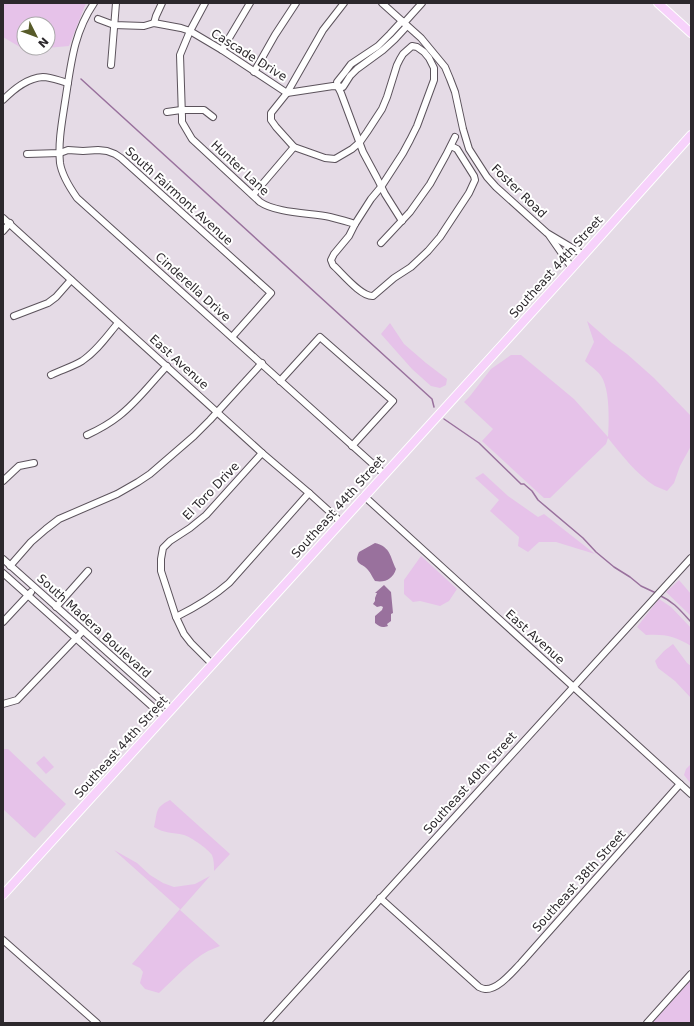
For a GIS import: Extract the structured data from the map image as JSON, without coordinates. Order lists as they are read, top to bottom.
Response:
{
  "streets": {
    "main road": ["Southeast 44th Street"],
    "street": [
      "Cascade Drive",
      "Hunter Lane",
      "Foster Road",
      "South Fairmont Avenue",
      "Cinderella Drive",
      "East Avenue",
      "El Toro Drive",
      "South Madera Boulevard",
      "Southeast 40th Street",
      "Southeast 38th Street"
    ]
  },
  "crossings": [
    ["Cascade Drive", "Hunter Lane"],
    ["Foster Road", "Southeast 44th Street"],
    ["South Fairmont Avenue", "Cinderella Drive"],
    ["Southeast 44th Street", "Cinderella Drive"],
    ["Southeast 44th Street", "East Avenue"],
    ["Southeast 44th Street", "El Toro Drive"],
    ["Southeast 44th Street", "South Madera Boulevard"],
    ["East Avenue", "El Toro Drive"],
    ["East Avenue", "Southeast 40th Street"],
    ["East Avenue", "Southeast 38th Street"],
    ["Southeast 40th Street", "Southeast 38th Street"]
  ],
  "north": "bottom right"
}
